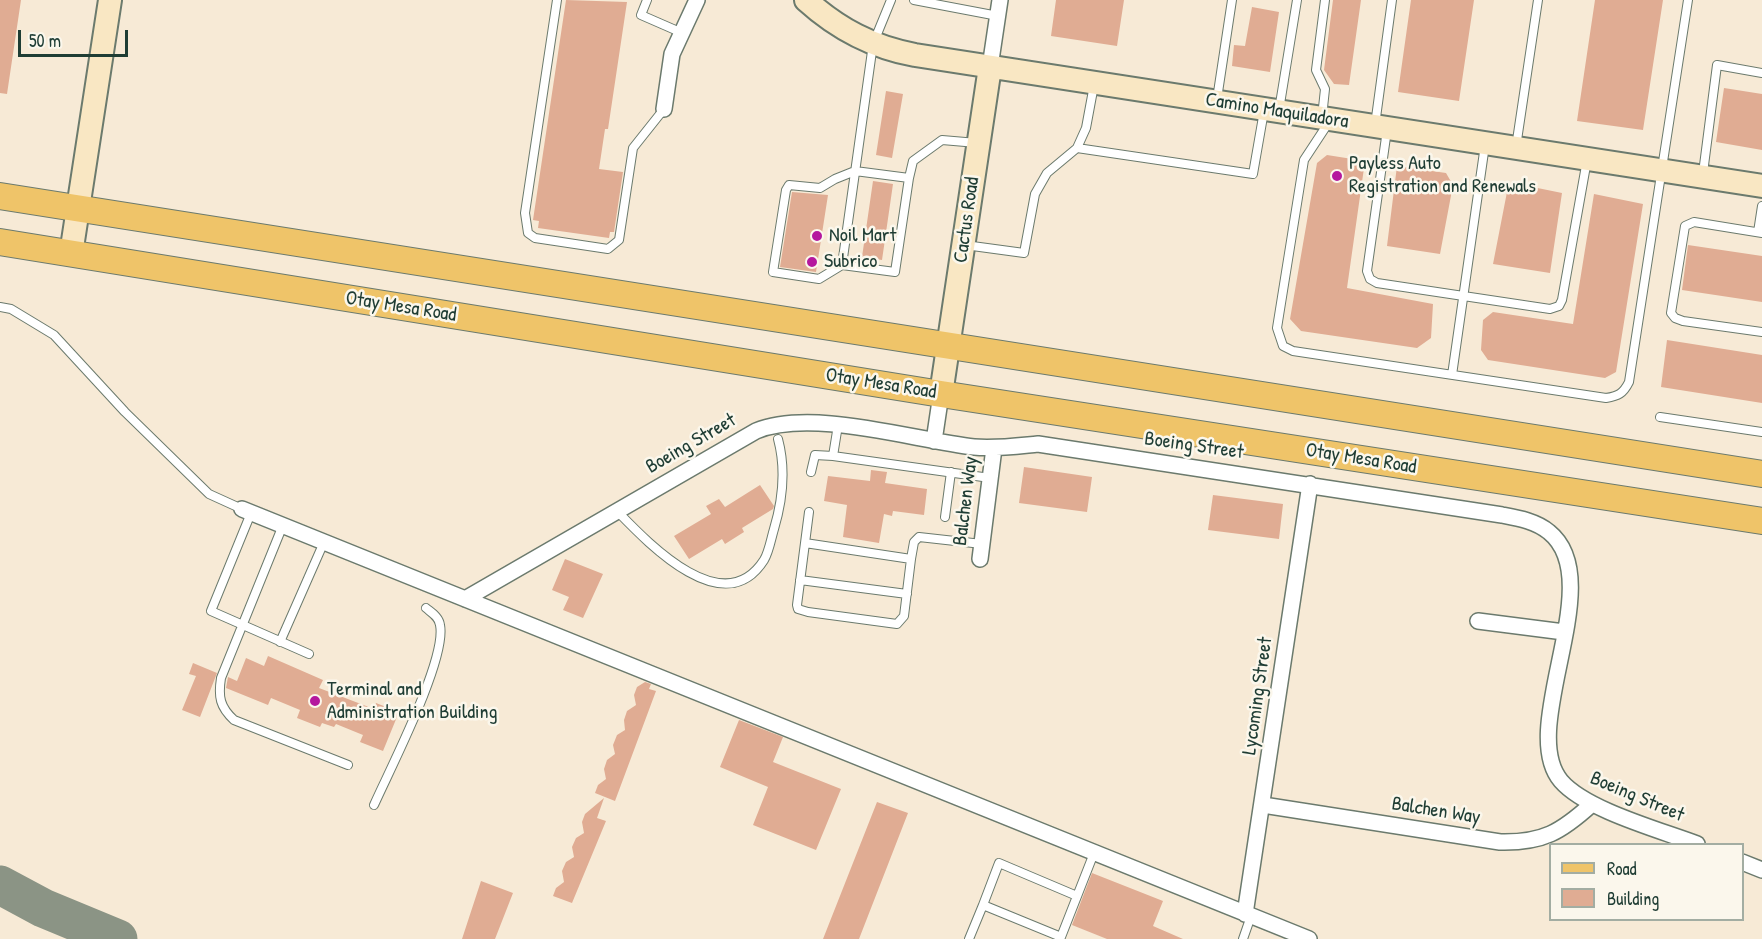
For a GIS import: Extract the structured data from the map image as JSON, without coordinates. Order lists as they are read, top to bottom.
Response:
{
  "streets": {
    "main road": ["Otay Mesa Road"],
    "street": [
      "Camino Maquiladora",
      "Cactus Road",
      "Boeing Street",
      "Balchen Way",
      "Lycoming Street"
    ]
  },
  "crossings": [
    ["Camino Maquiladora", "Cactus Road"],
    ["Cactus Road", "Otay Mesa Road"],
    ["Cactus Road", "Boeing Street"],
    ["Boeing Street", "Balchen Way"],
    ["Boeing Street", "Lycoming Street"],
    ["Balchen Way", "Lycoming Street"]
  ],
  "places": [
    "Payless Auto Registration and Renewals",
    "Noil Mart",
    "Subrico",
    "Terminal and Administration Building"
  ],
  "legend": ["Road", "Building"],
  "scale_bar": "50 m"
}
